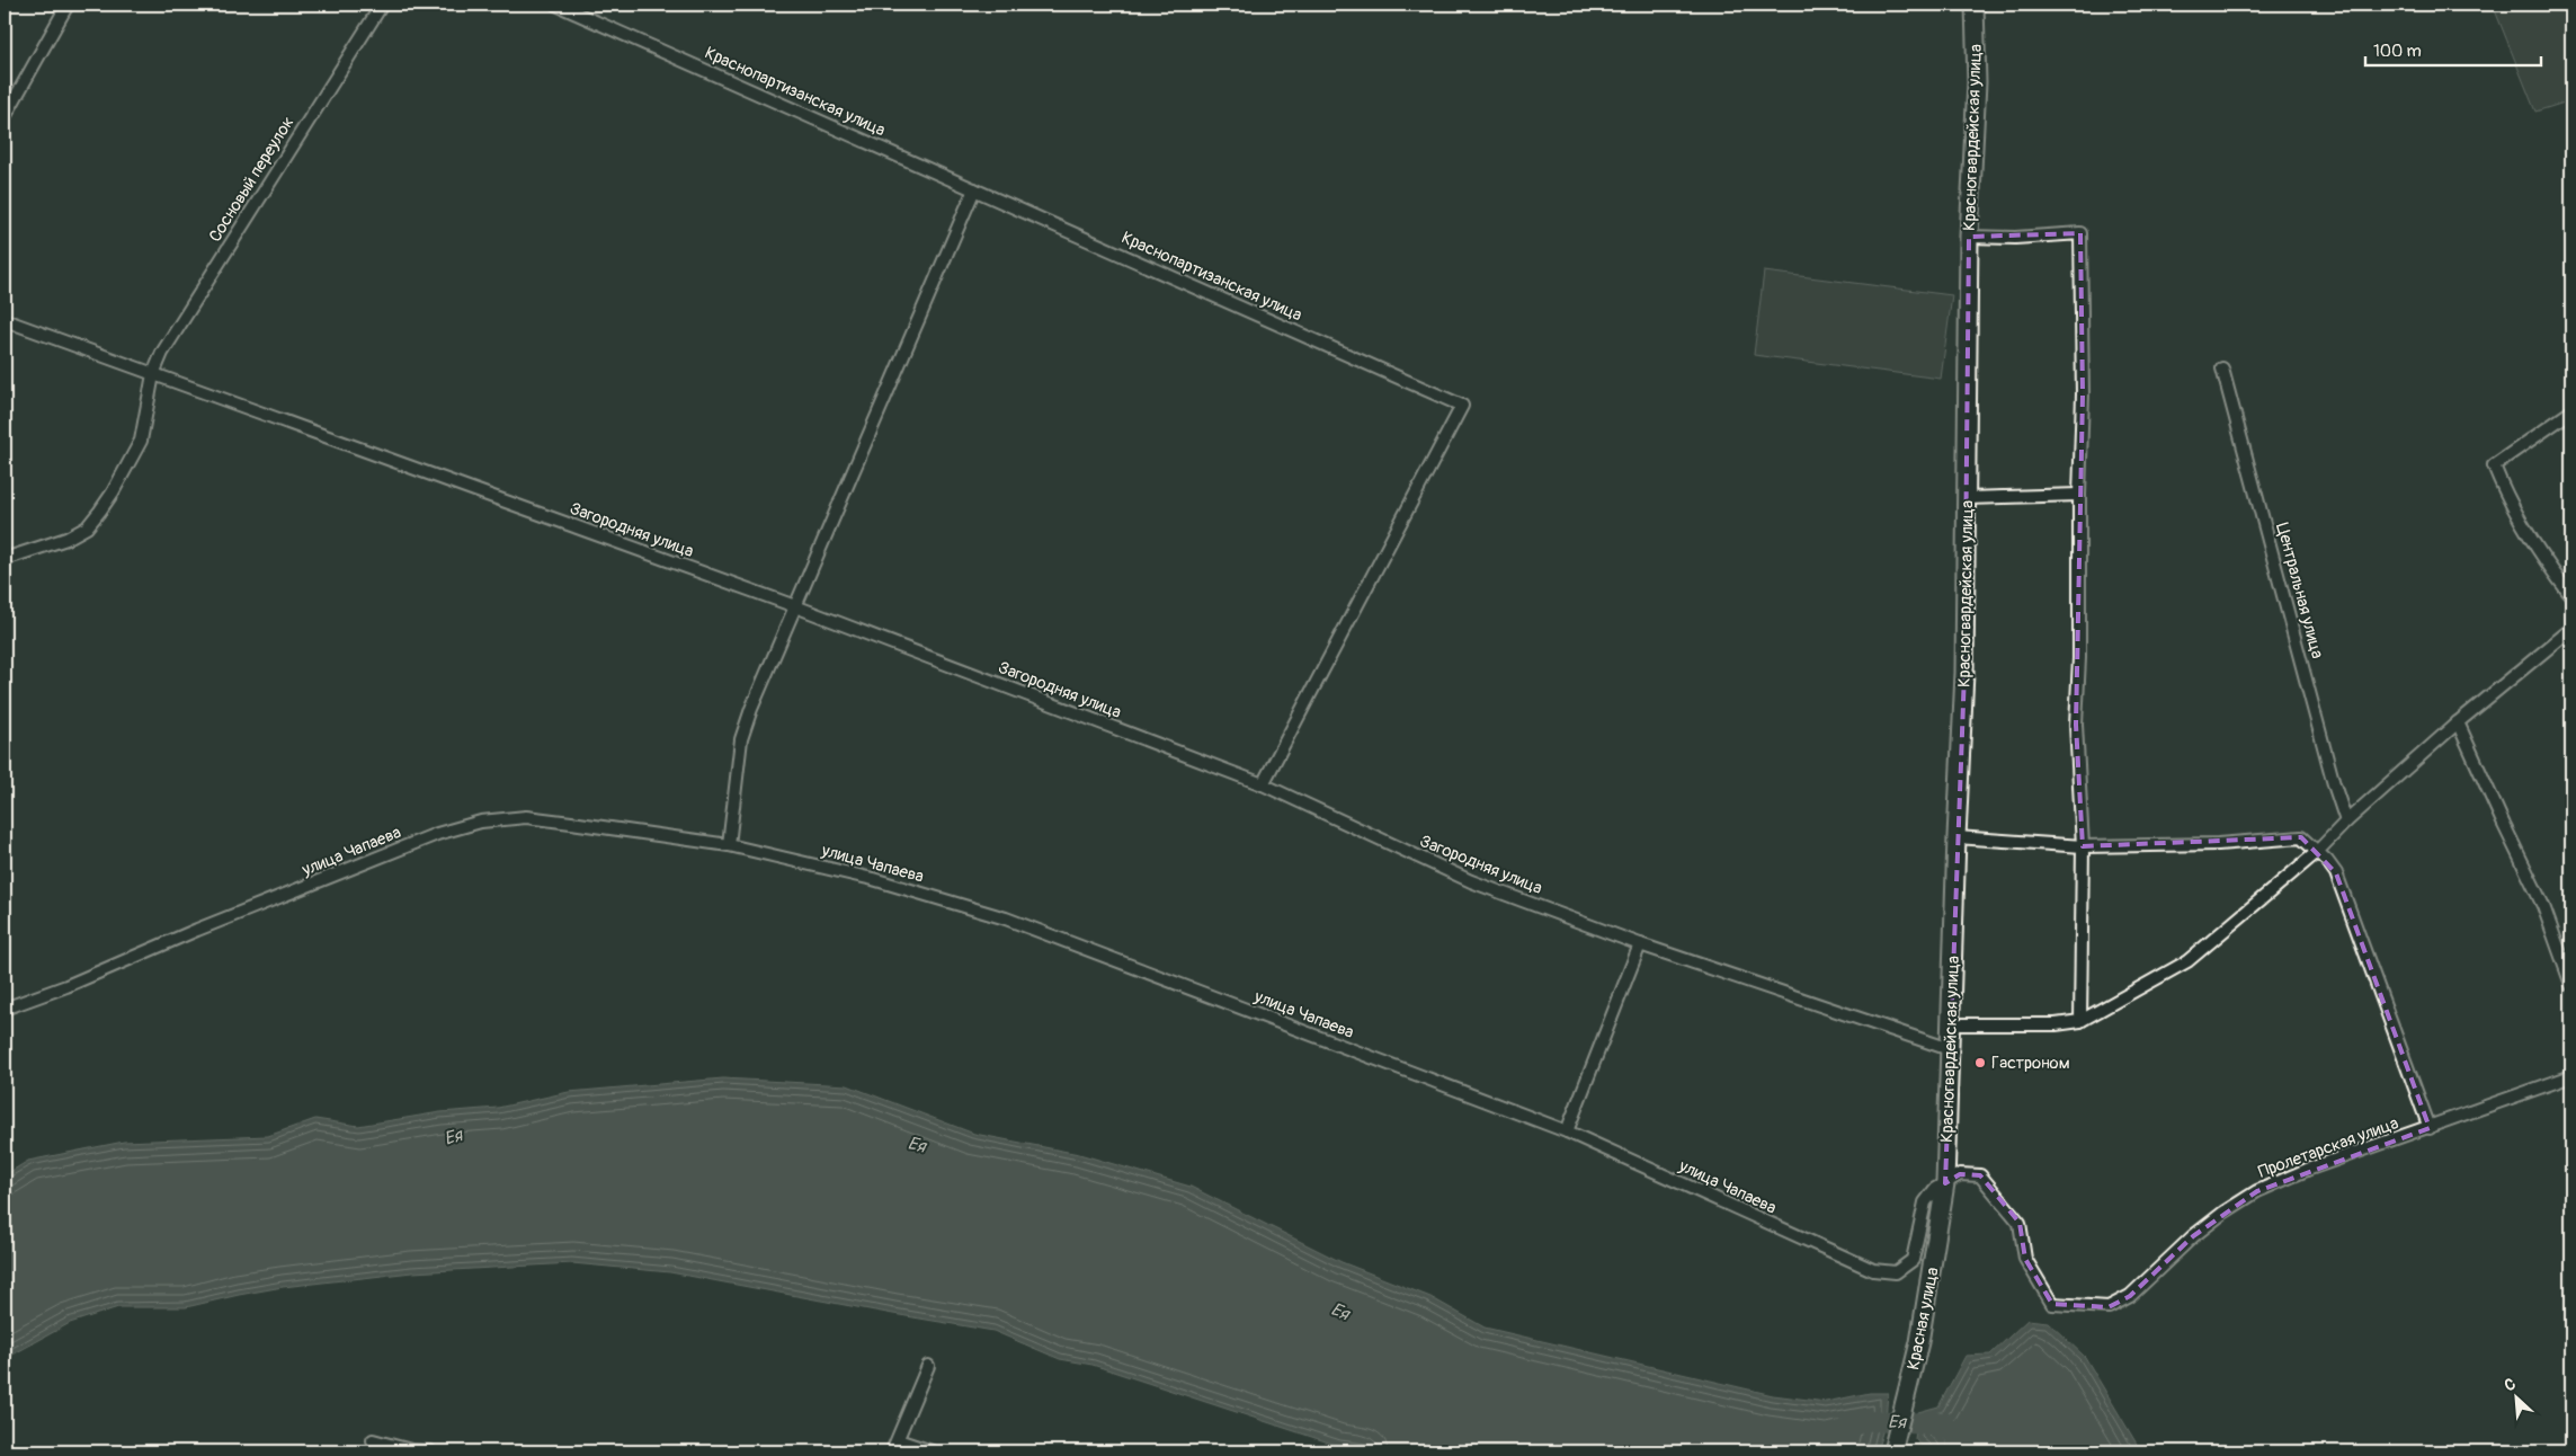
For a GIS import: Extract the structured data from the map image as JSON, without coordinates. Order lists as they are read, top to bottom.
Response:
{
  "streets": {
    "street": [
      "Краснопартизанская улица",
      "Красногвардейская улица",
      "Сосновый переулок",
      "Загородняя улица",
      "Центральная улица",
      "улица Чапаева",
      "Пролетарская улица",
      "Красная улица"
    ]
  },
  "crossings": [
    ["Краснопартизанская улица", "Загородняя улица"],
    ["Красногвардейская улица", "Загородняя улица"],
    ["Красногвардейская улица", "улица Чапаева"],
    ["Красногвардейская улица", "Пролетарская улица"],
    ["Красногвардейская улица", "Красная улица"],
    ["Сосновый переулок", "Загородняя улица"],
    ["улица Чапаева", "Пролетарская улица"],
    ["улица Чапаева", "Красная улица"],
    ["Пролетарская улица", "Красная улица"]
  ],
  "water": ["Ея"],
  "places": ["Гастроном"],
  "scale_bar": "100 m",
  "north": "top left"
}
